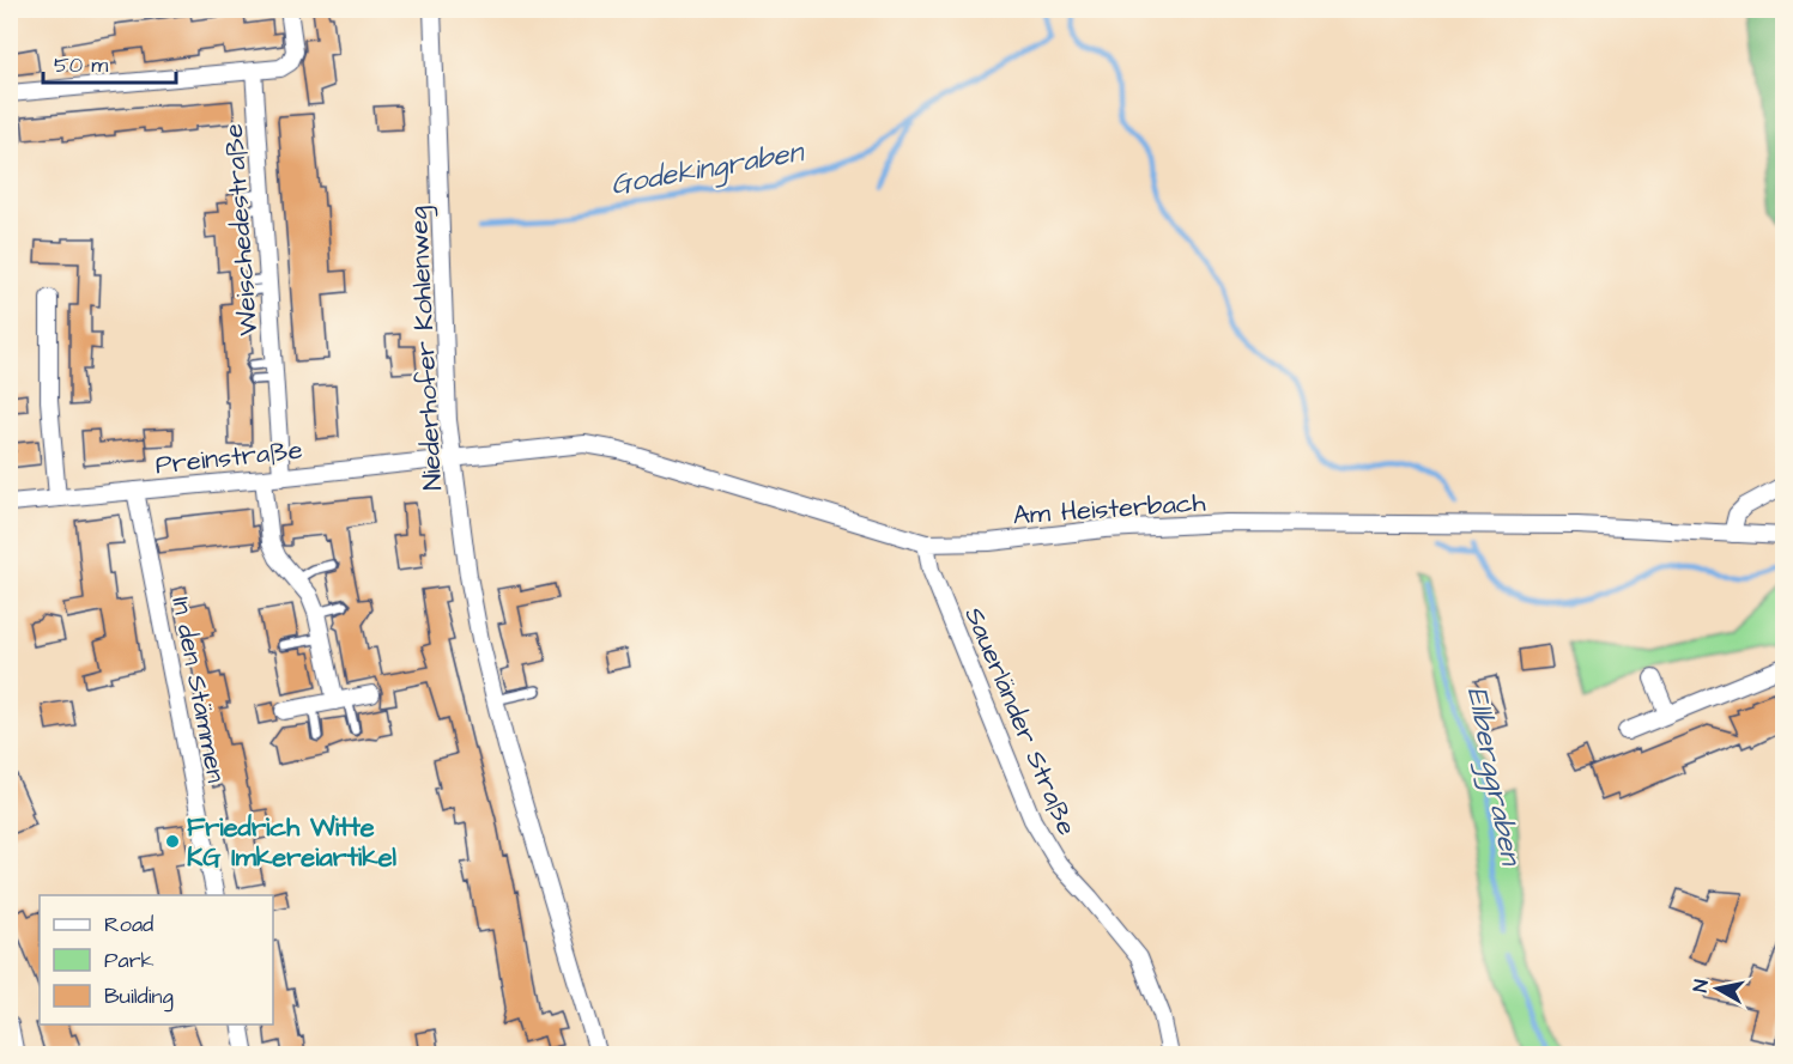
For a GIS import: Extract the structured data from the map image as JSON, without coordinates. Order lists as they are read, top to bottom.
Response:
{
  "streets": {
    "street": [
      "Weischedestraße",
      "Niederhofer Kohlenweg",
      "Preinstraße",
      "Am Heisterbach",
      "In den Stämmen",
      "Sauerländer Straße"
    ]
  },
  "crossings": [
    ["Weischedestraße", "Preinstraße"],
    ["Niederhofer Kohlenweg", "Preinstraße"],
    ["Niederhofer Kohlenweg", "Am Heisterbach"],
    ["Preinstraße", "Am Heisterbach"],
    ["Preinstraße", "In den Stämmen"],
    ["Am Heisterbach", "Sauerländer Straße"]
  ],
  "water": ["Godekingraben", "Ellberggraben"],
  "places": ["Friedrich Witte KG Imkereiartikel"],
  "legend": ["Road", "Park", "Building"],
  "scale_bar": "50 m",
  "north": "left"
}
